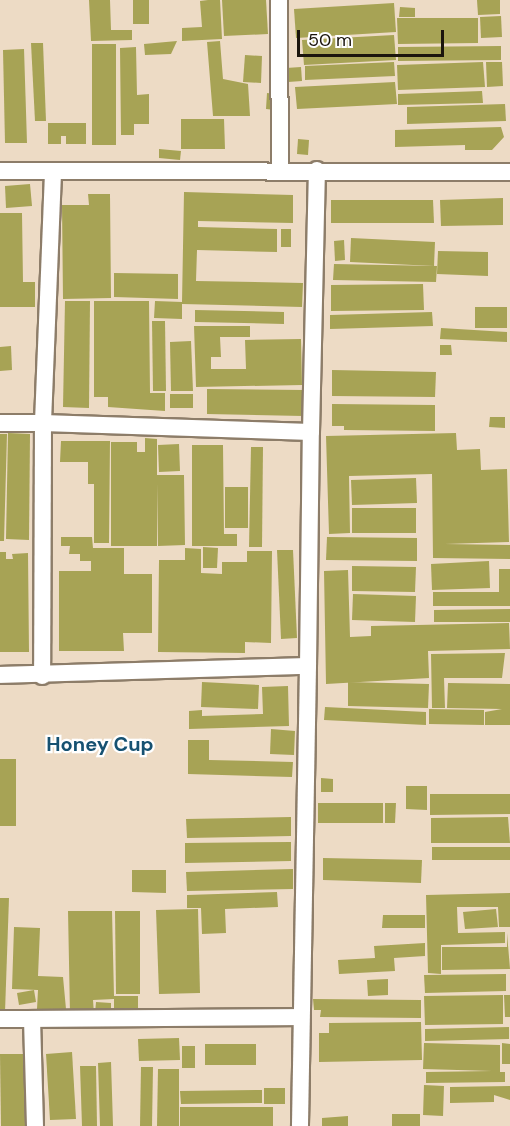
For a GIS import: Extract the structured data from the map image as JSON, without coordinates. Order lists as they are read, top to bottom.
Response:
{
  "districts": ["Honey Cup"],
  "scale_bar": "50 m"
}
